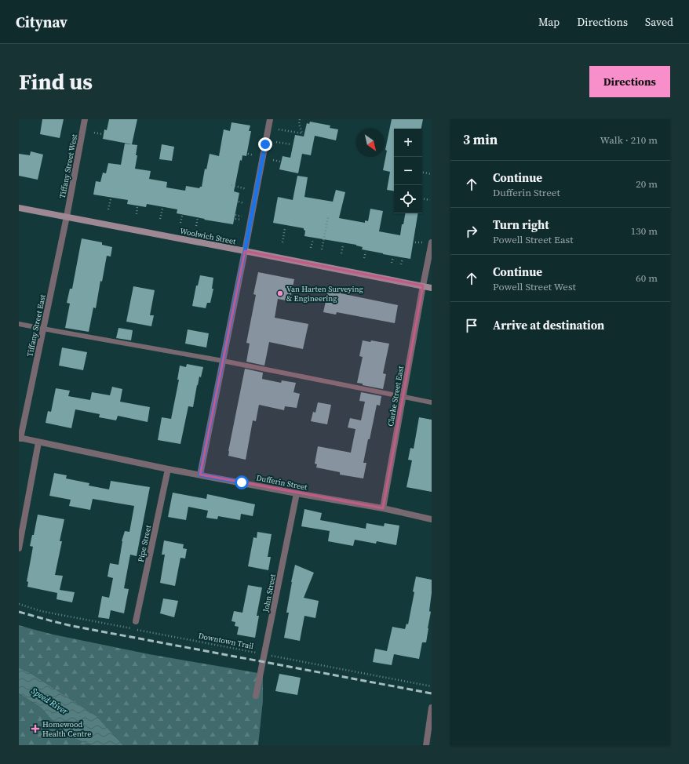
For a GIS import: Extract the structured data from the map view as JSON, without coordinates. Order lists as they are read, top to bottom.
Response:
{
  "streets": {
    "main road": ["Woolwich Street"],
    "street": [
      "Tiffany Street West",
      "Tiffany Street East",
      "Clarke Street East",
      "Dufferin Street",
      "Pipe Street",
      "John Street"
    ],
    "path": ["Downtown Trail"]
  },
  "crossings": [
    ["Tiffany Street West", "Woolwich Street"],
    ["Tiffany Street West", "Tiffany Street East"],
    ["Woolwich Street", "Tiffany Street East"],
    ["Woolwich Street", "Clarke Street East"],
    ["Tiffany Street East", "Dufferin Street"],
    ["Clarke Street East", "Dufferin Street"],
    ["Dufferin Street", "Pipe Street"],
    ["Dufferin Street", "John Street"],
    ["John Street", "Downtown Trail"]
  ],
  "water": ["Speed River"],
  "places": {
    "other": ["Van Harten Surveying & Engineering"],
    "health": ["Homewood Health Centre"]
  },
  "north": "bottom right",
  "page": {
    "header": "Citynav",
    "nav": ["Map", "Directions", "Saved"],
    "buttons": "Directions",
    "title": "Find us",
    "heading": ["3 min", "Walk · 210 m"],
    "map_buttons": ["+", "−"],
    "list": [
      ["Continue", "Dufferin Street", "20 m"],
      ["Turn right", "Powell Street East", "130 m"],
      ["Continue", "Powell Street West", "60 m"],
      "Arrive at destination"
    ]
  }
}
